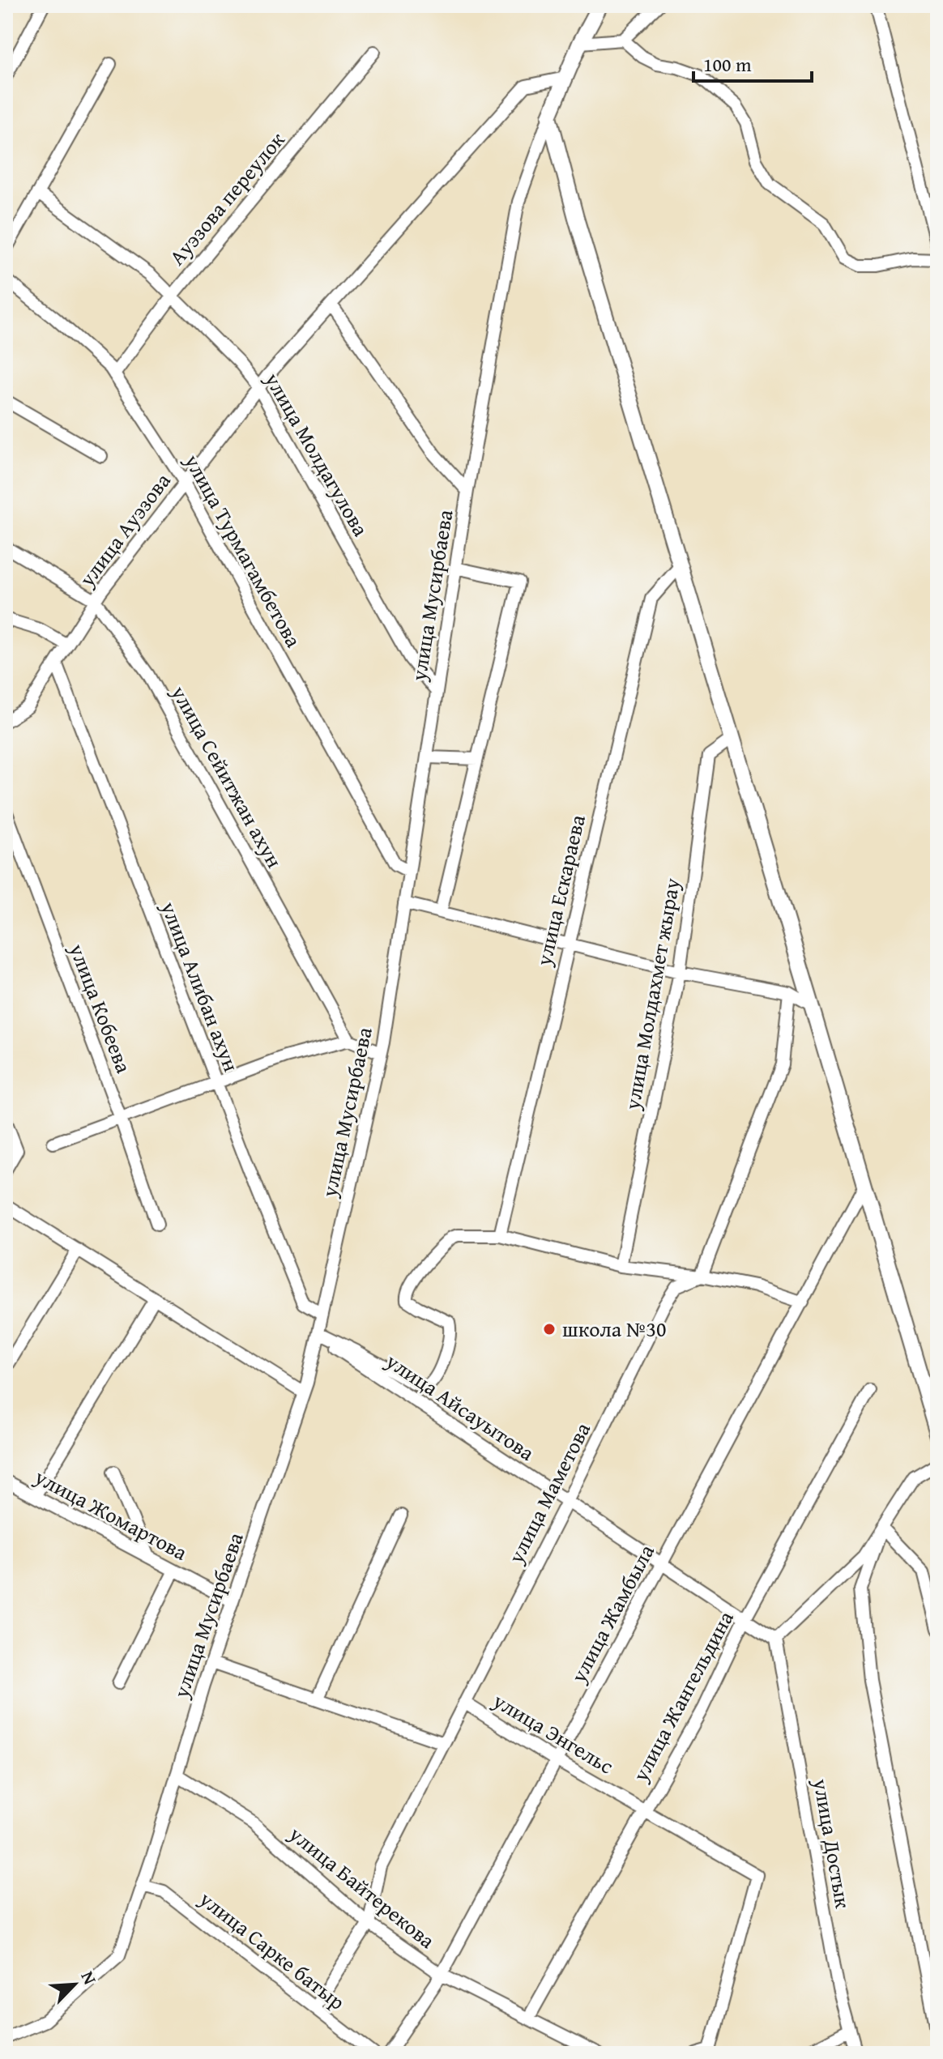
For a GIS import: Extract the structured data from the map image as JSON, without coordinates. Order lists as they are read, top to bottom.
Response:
{
  "streets": {
    "street": [
      "Ауэзова переулок",
      "улица Молдагулова",
      "улица Ауэзова",
      "улица Турмагамбетова",
      "улица Мусирбаева",
      "улица Сейитжан ахун",
      "улица Ескараева",
      "улица Алибан ахун",
      "улица Молдахмет жырау",
      "улица Кобеева",
      "улица Айсауытова",
      "улица Маметова",
      "улица Жомартова",
      "улица Жамбыла",
      "улица Жангельдина",
      "улица Энгельс",
      "улица Достык",
      "улица Байтерекова",
      "улица Сарке батыр"
    ]
  },
  "crossings": [
    ["Ауэзова переулок", "улица Молдагулова"],
    ["Ауэзова переулок", "улица Турмагамбетова"],
    ["улица Молдагулова", "улица Ауэзова"],
    ["улица Молдагулова", "улица Мусирбаева"],
    ["улица Ауэзова", "улица Турмагамбетова"],
    ["улица Ауэзова", "улица Сейитжан ахун"],
    ["улица Ауэзова", "улица Алибан ахун"],
    ["улица Турмагамбетова", "улица Мусирбаева"],
    ["улица Мусирбаева", "улица Алибан ахун"],
    ["улица Мусирбаева", "улица Айсауытова"],
    ["улица Мусирбаева", "улица Жомартова"],
    ["улица Мусирбаева", "улица Байтерекова"],
    ["улица Мусирбаева", "улица Сарке батыр"],
    ["улица Айсауытова", "улица Маметова"],
    ["улица Айсауытова", "улица Жамбыла"],
    ["улица Айсауытова", "улица Жангельдина"],
    ["улица Айсауытова", "улица Достык"],
    ["улица Маметова", "улица Энгельс"],
    ["улица Маметова", "улица Байтерекова"],
    ["улица Маметова", "улица Сарке батыр"],
    ["улица Жамбыла", "улица Энгельс"],
    ["улица Жамбыла", "улица Байтерекова"],
    ["улица Жангельдина", "улица Энгельс"],
    ["улица Жангельдина", "улица Байтерекова"]
  ],
  "places": ["школа №30"],
  "scale_bar": "100 m",
  "north": "top right"
}
